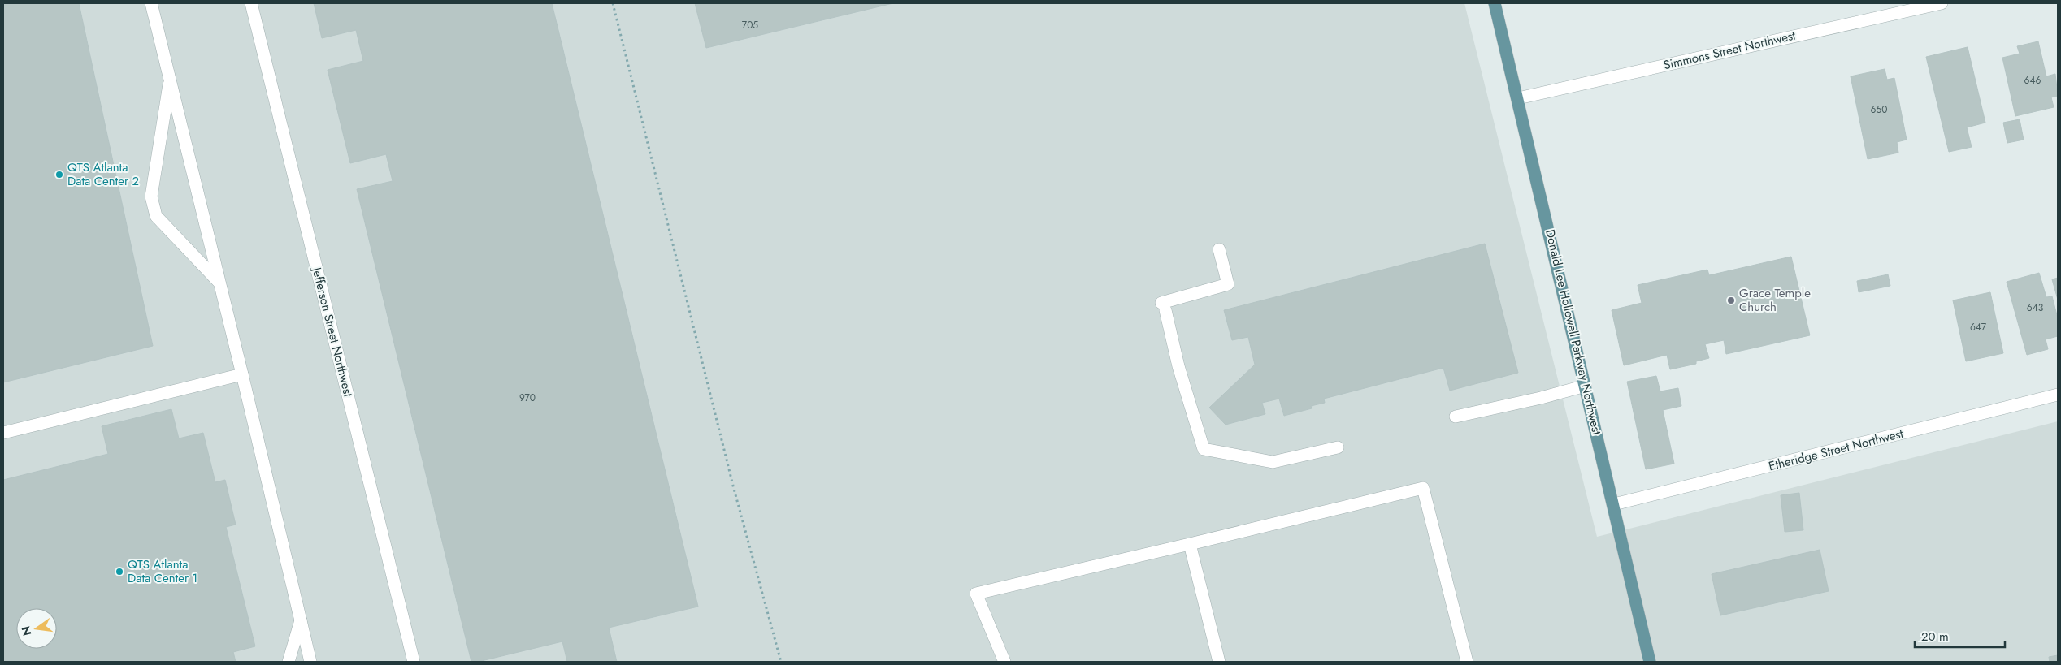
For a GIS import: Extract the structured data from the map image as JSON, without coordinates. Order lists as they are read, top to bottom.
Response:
{
  "streets": {
    "main road": ["Donald Lee Hollowell Parkway Northwest"],
    "street": ["Simmons Street Northwest", "Jefferson Street Northwest", "Etheridge Street Northwest"]
  },
  "crossings": [
    ["Simmons Street Northwest", "Donald Lee Hollowell Parkway Northwest"],
    ["Donald Lee Hollowell Parkway Northwest", "Etheridge Street Northwest"]
  ],
  "places": ["QTS Atlanta Data Center 2", "Grace Temple Church", "QTS Atlanta Data Center 1"],
  "house_numbers": [
    "705",
    "646",
    "650",
    "643",
    "647",
    "970"
  ],
  "scale_bar": "20 m",
  "north": "left"
}
